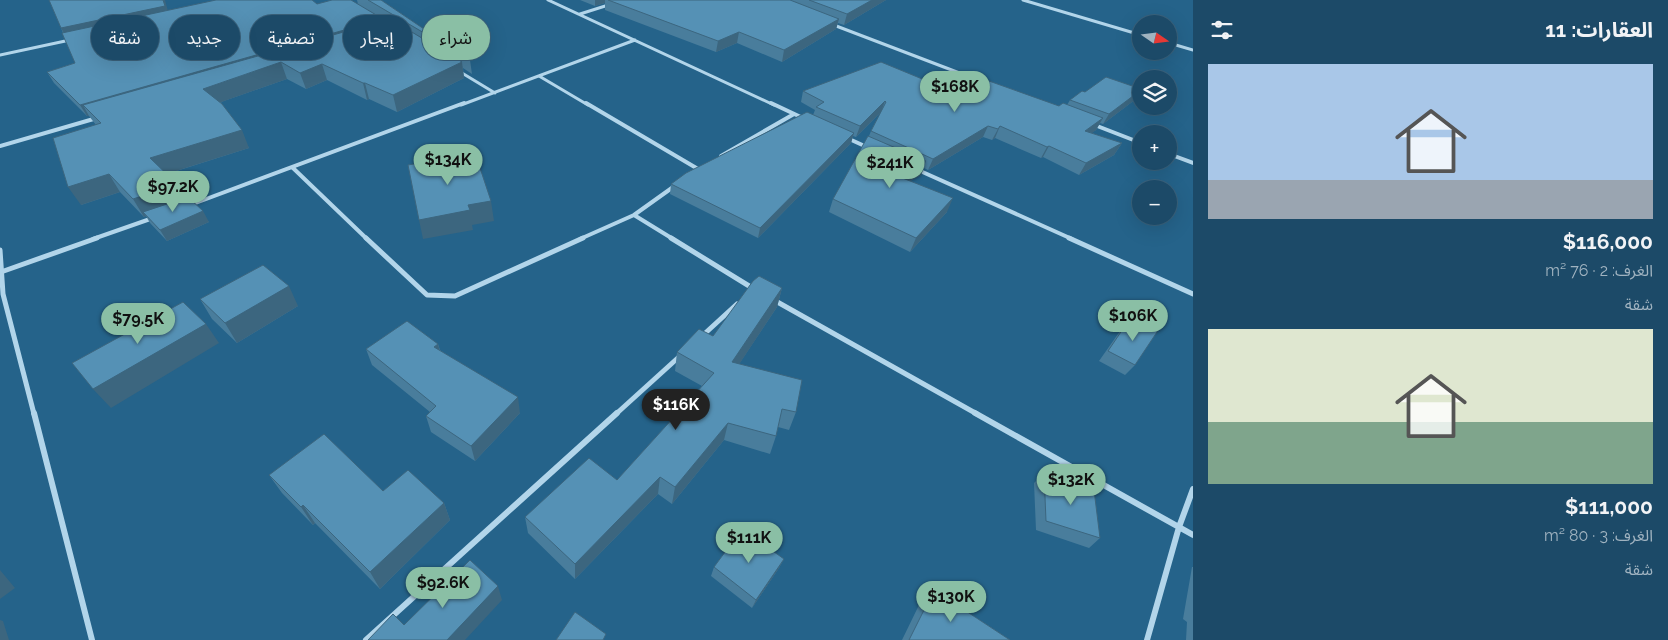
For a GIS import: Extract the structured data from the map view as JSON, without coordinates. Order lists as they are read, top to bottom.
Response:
{
  "north": "right",
  "page": {
    "heading": "العقارات: 11",
    "map_buttons": ["+", "−"],
    "chip": [
      "شراء",
      "إيجار",
      "تصفية",
      "جديد",
      "شقة"
    ],
    "list": [
      {
        "name": "$116,000",
        "note": "الغرف: 2 · 76 m² · شقة"
      },
      {
        "name": "$111,000",
        "note": "الغرف: 3 · 80 m² · شقة"
      }
    ],
    "price": [
      "$168K",
      "$134K",
      "$241K",
      "$97.2K",
      "$106K",
      "$79.5K",
      "$116K",
      "$132K",
      "$111K",
      "$92.6K",
      "$130K"
    ]
  }
}
